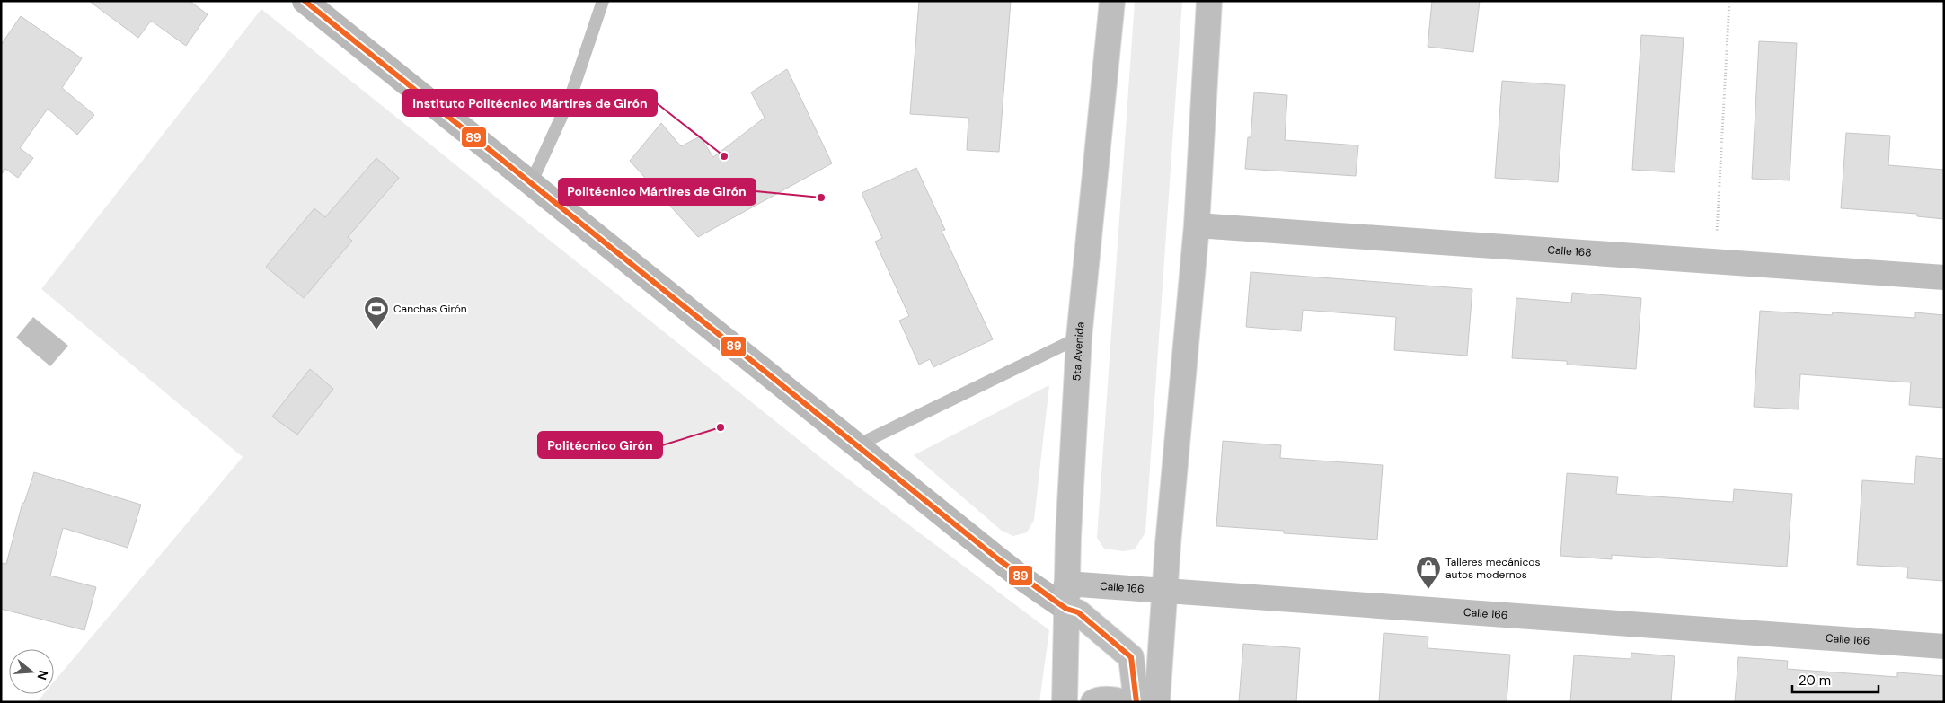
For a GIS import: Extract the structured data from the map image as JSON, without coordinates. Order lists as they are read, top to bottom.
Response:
{
  "streets": {
    "main road": ["Calle 168", "5ta Avenida", "Calle 166"]
  },
  "crossings": [
    ["5ta Avenida", "Calle 166"]
  ],
  "places": {
    "other": ["Instituto Politécnico Mártires de Girón", "Politécnico Mártires de Girón", "Politécnico Girón"],
    "sports": ["Canchas Girón"],
    "shop": ["Talleres mecánicos autos modernos"]
  },
  "lines": ["transit line 89"],
  "scale_bar": "20 m",
  "north": "right"
}
